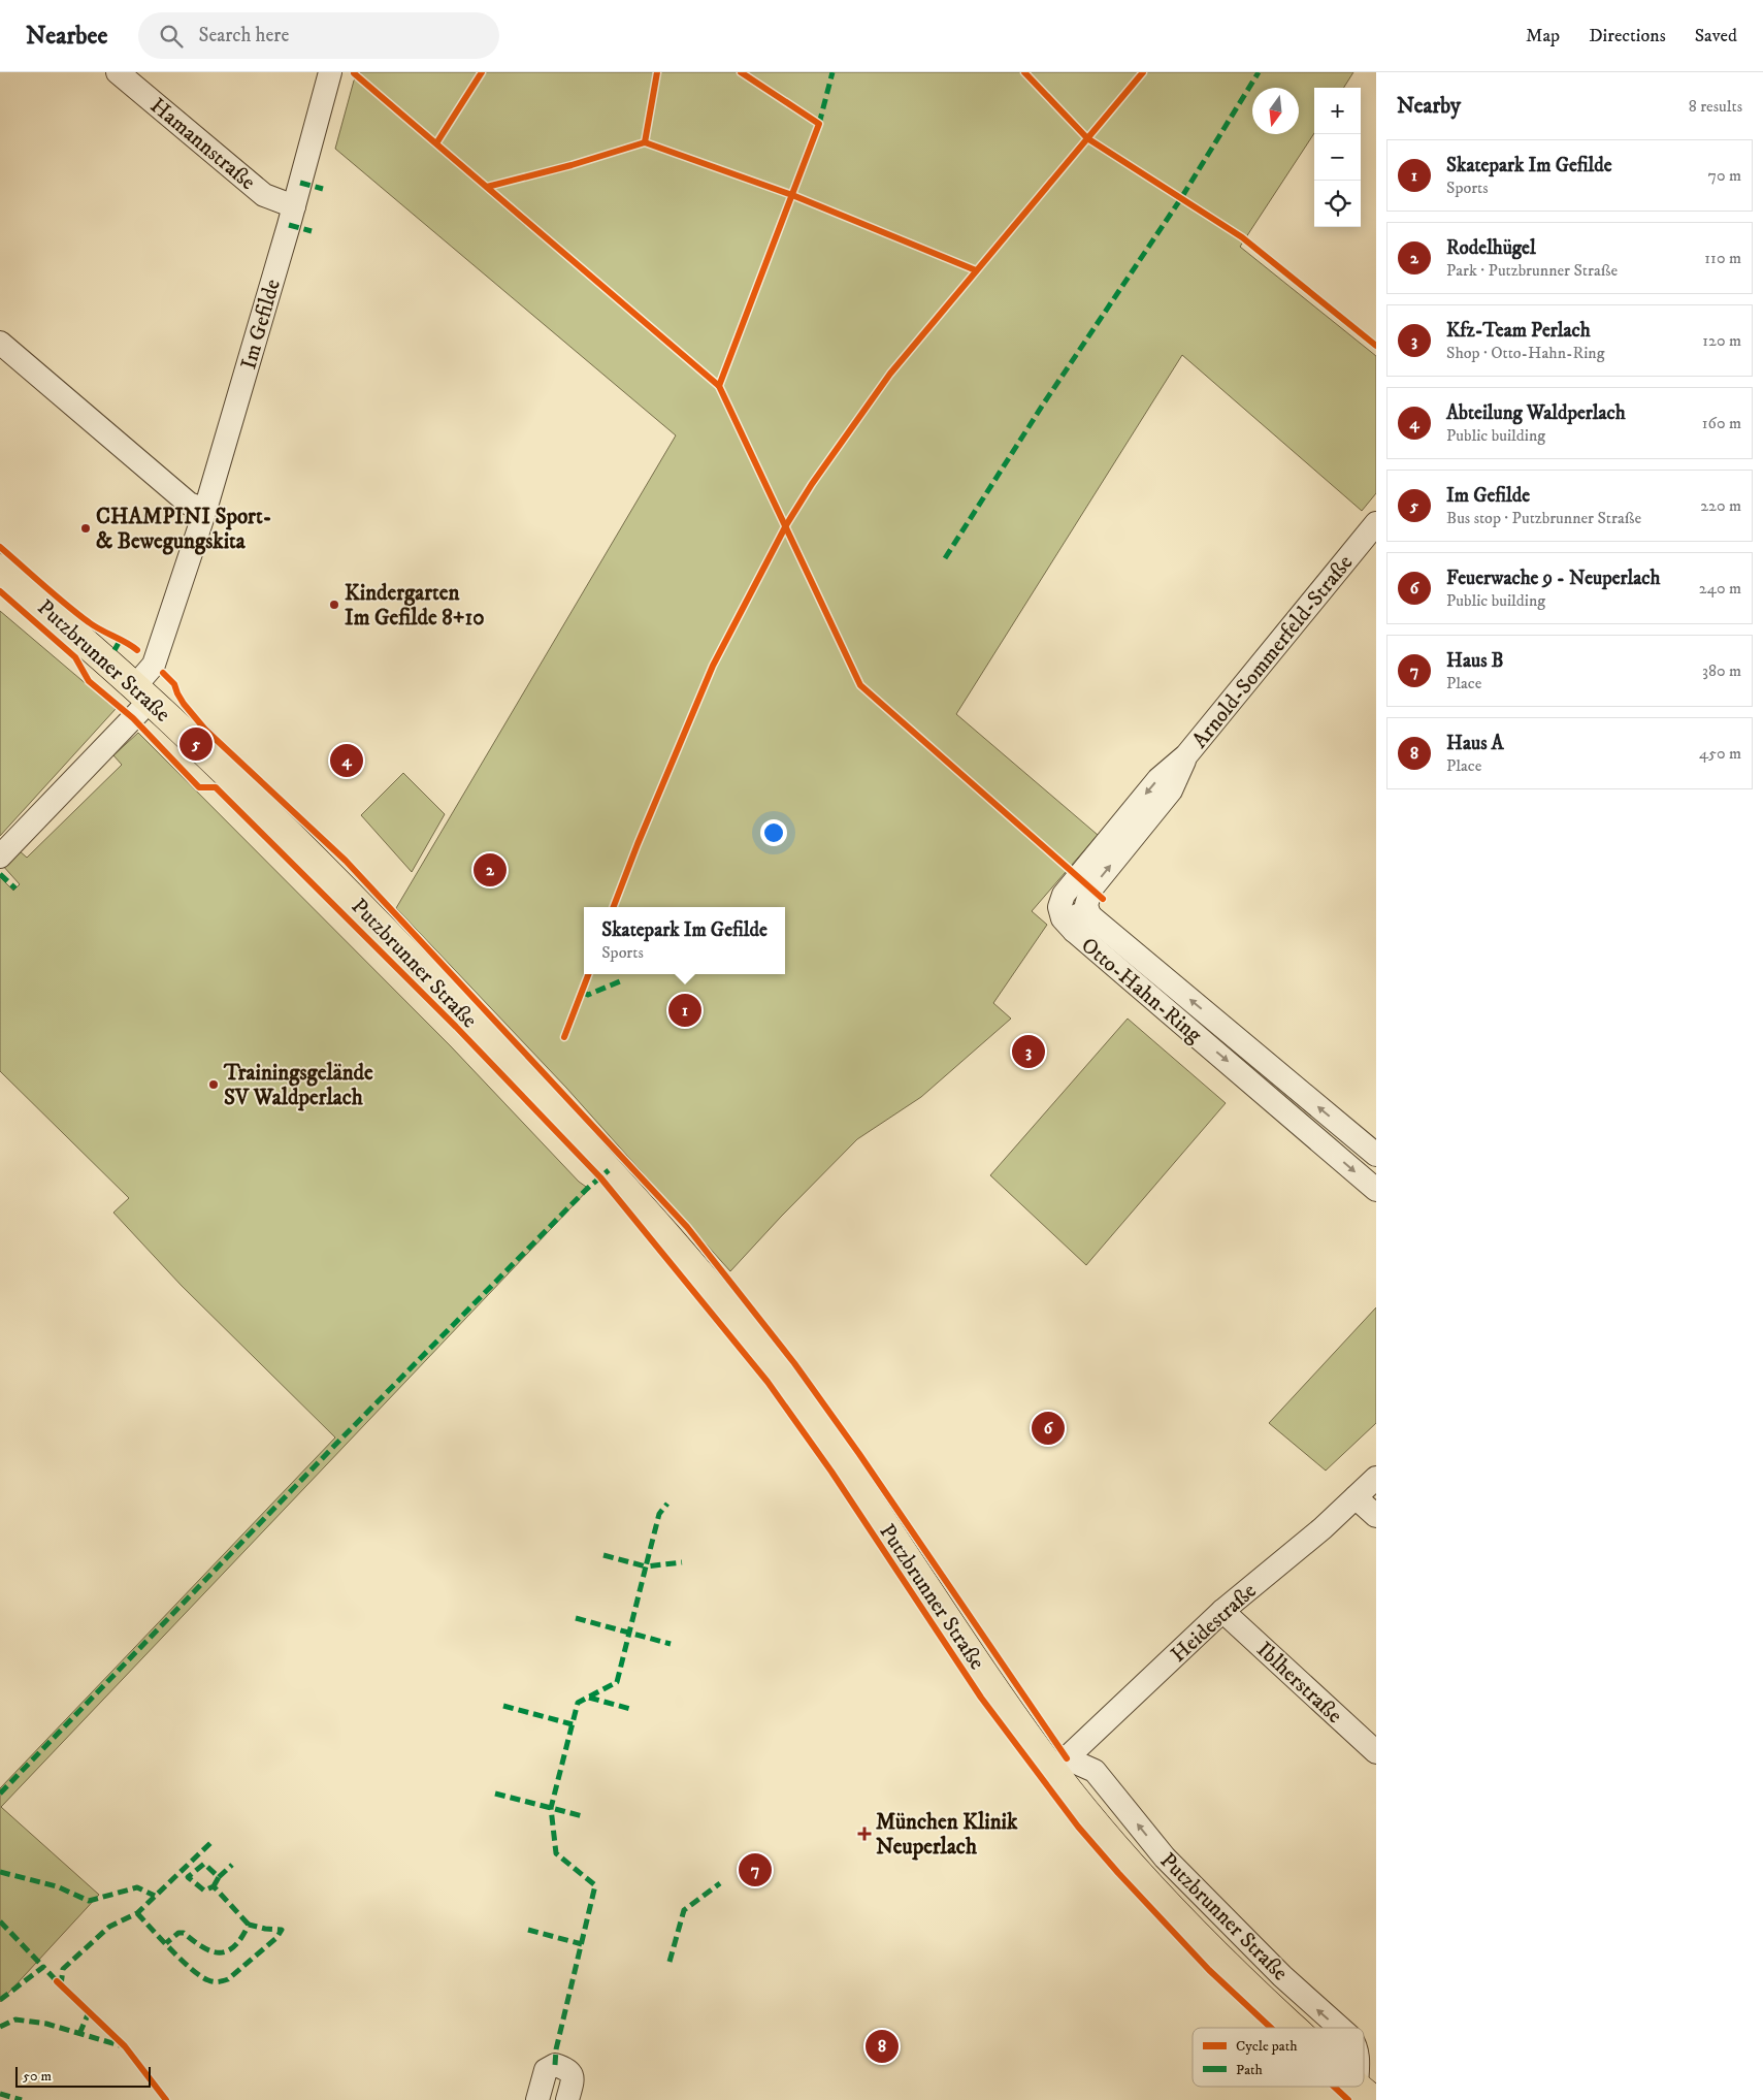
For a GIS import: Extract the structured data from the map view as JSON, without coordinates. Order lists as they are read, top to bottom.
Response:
{
  "streets": {
    "main road": ["Putzbrunner Straße"],
    "street": [
      "Hamannstraße",
      "Im Gefilde",
      "Arnold-Sommerfeld-Straße",
      "Otto-Hahn-Ring",
      "Heidestraße",
      "Iblherstraße"
    ]
  },
  "crossings": [
    ["Hamannstraße", "Im Gefilde"],
    ["Im Gefilde", "Putzbrunner Straße"],
    ["Arnold-Sommerfeld-Straße", "Otto-Hahn-Ring"],
    ["Putzbrunner Straße", "Heidestraße"],
    ["Heidestraße", "Iblherstraße"]
  ],
  "places": {
    "other": ["CHAMPINI Sport- & Bewegungskita", "Kindergarten Im Gefilde 8+10", "Trainingsgelände SV Waldperlach"],
    "health": ["München Klinik Neuperlach"]
  },
  "legend": ["Cycle path", "Path"],
  "scale_bar": "50 m",
  "north": "bottom",
  "page": {
    "header": "Nearbee",
    "search": "Search here",
    "nav": ["Map", "Directions", "Saved"],
    "heading": ["Nearby", "8 results"],
    "map_buttons": ["+", "−"],
    "list": [
      {
        "mark": "1",
        "name": "Skatepark Im Gefilde",
        "note": "Sports",
        "value": "70 m"
      },
      {
        "mark": "2",
        "name": "Rodelhügel",
        "note": "Park · Putzbrunner Straße",
        "value": "110 m"
      },
      {
        "mark": "3",
        "name": "Kfz-Team Perlach",
        "note": "Shop · Otto-Hahn-Ring",
        "value": "120 m"
      },
      {
        "mark": "4",
        "name": "Abteilung Waldperlach",
        "note": "Public building",
        "value": "160 m"
      },
      {
        "mark": "5",
        "name": "Im Gefilde",
        "note": "Bus stop · Putzbrunner Straße",
        "value": "220 m"
      },
      {
        "mark": "6",
        "name": "Feuerwache 9 - Neuperlach",
        "note": "Public building",
        "value": "240 m"
      },
      {
        "mark": "7",
        "name": "Haus B",
        "note": "Place",
        "value": "380 m"
      },
      {
        "mark": "8",
        "name": "Haus A",
        "note": "Place",
        "value": "450 m"
      }
    ],
    "pins": [
      "5",
      "4",
      "2",
      "1",
      "3",
      "6",
      "7",
      "8"
    ],
    "popup": ["Skatepark Im Gefilde", "Sports"],
    "scale": "50 m"
  }
}
